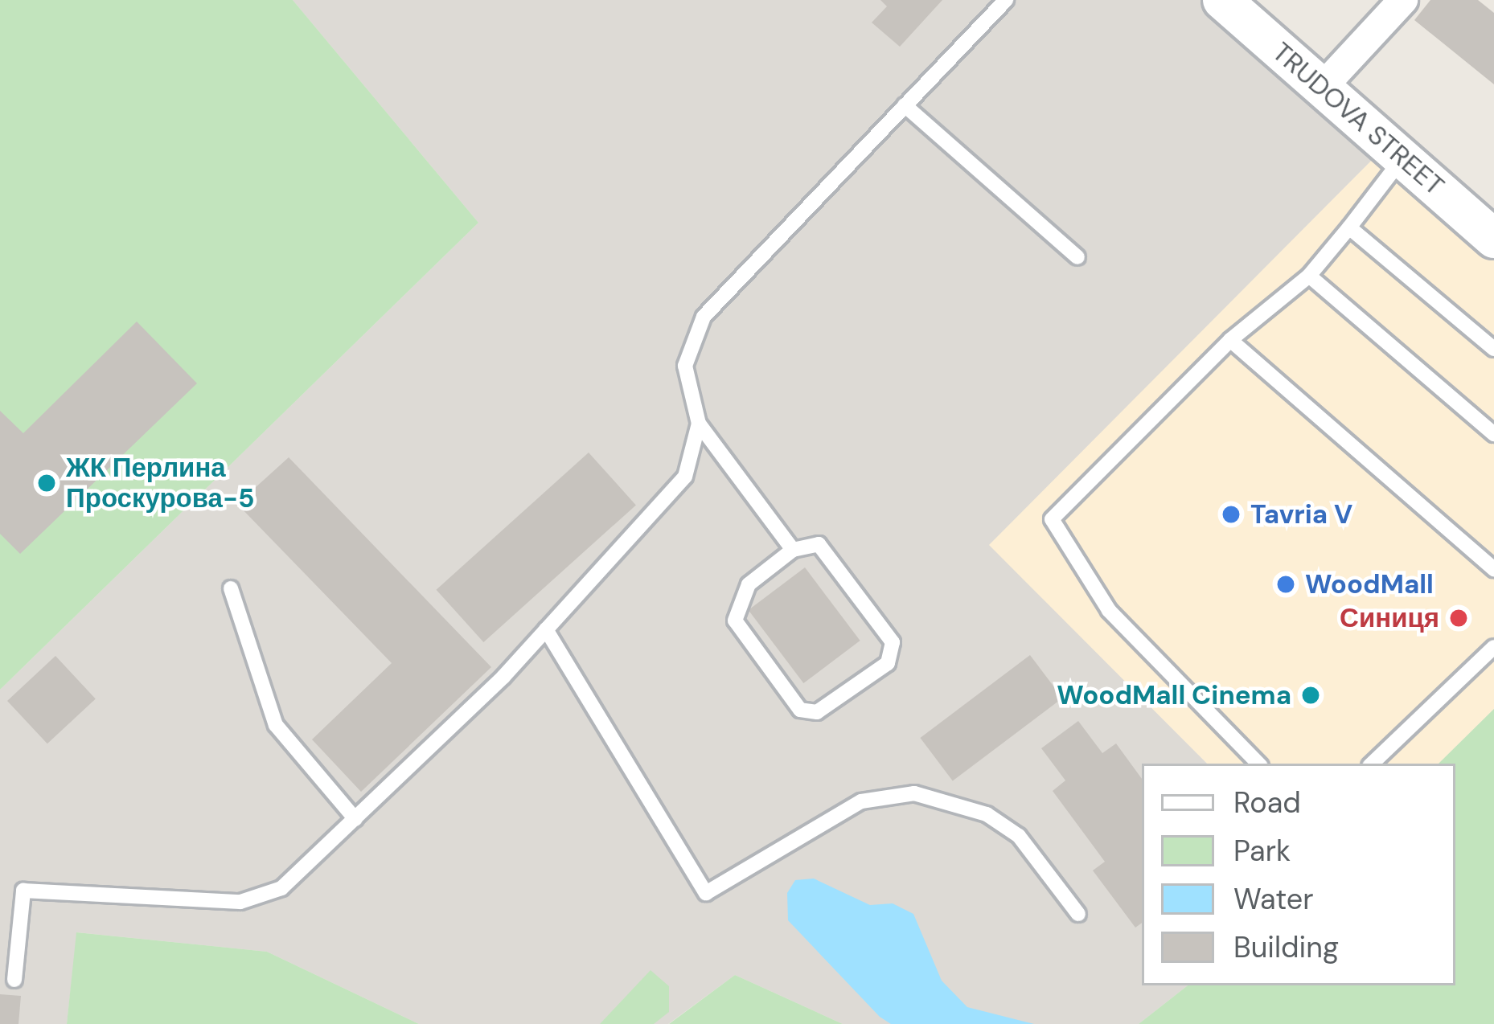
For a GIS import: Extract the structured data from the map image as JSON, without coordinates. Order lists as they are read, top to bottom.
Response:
{
  "streets": {
    "main road": ["TRUDOVA STREET"]
  },
  "places": [
    "ЖК Перлина Проскурова-5",
    "Tavria V",
    "WoodMall",
    "Синиця",
    "WoodMall Cinema"
  ],
  "legend": [
    "Road",
    "Park",
    "Water",
    "Building"
  ]
}
